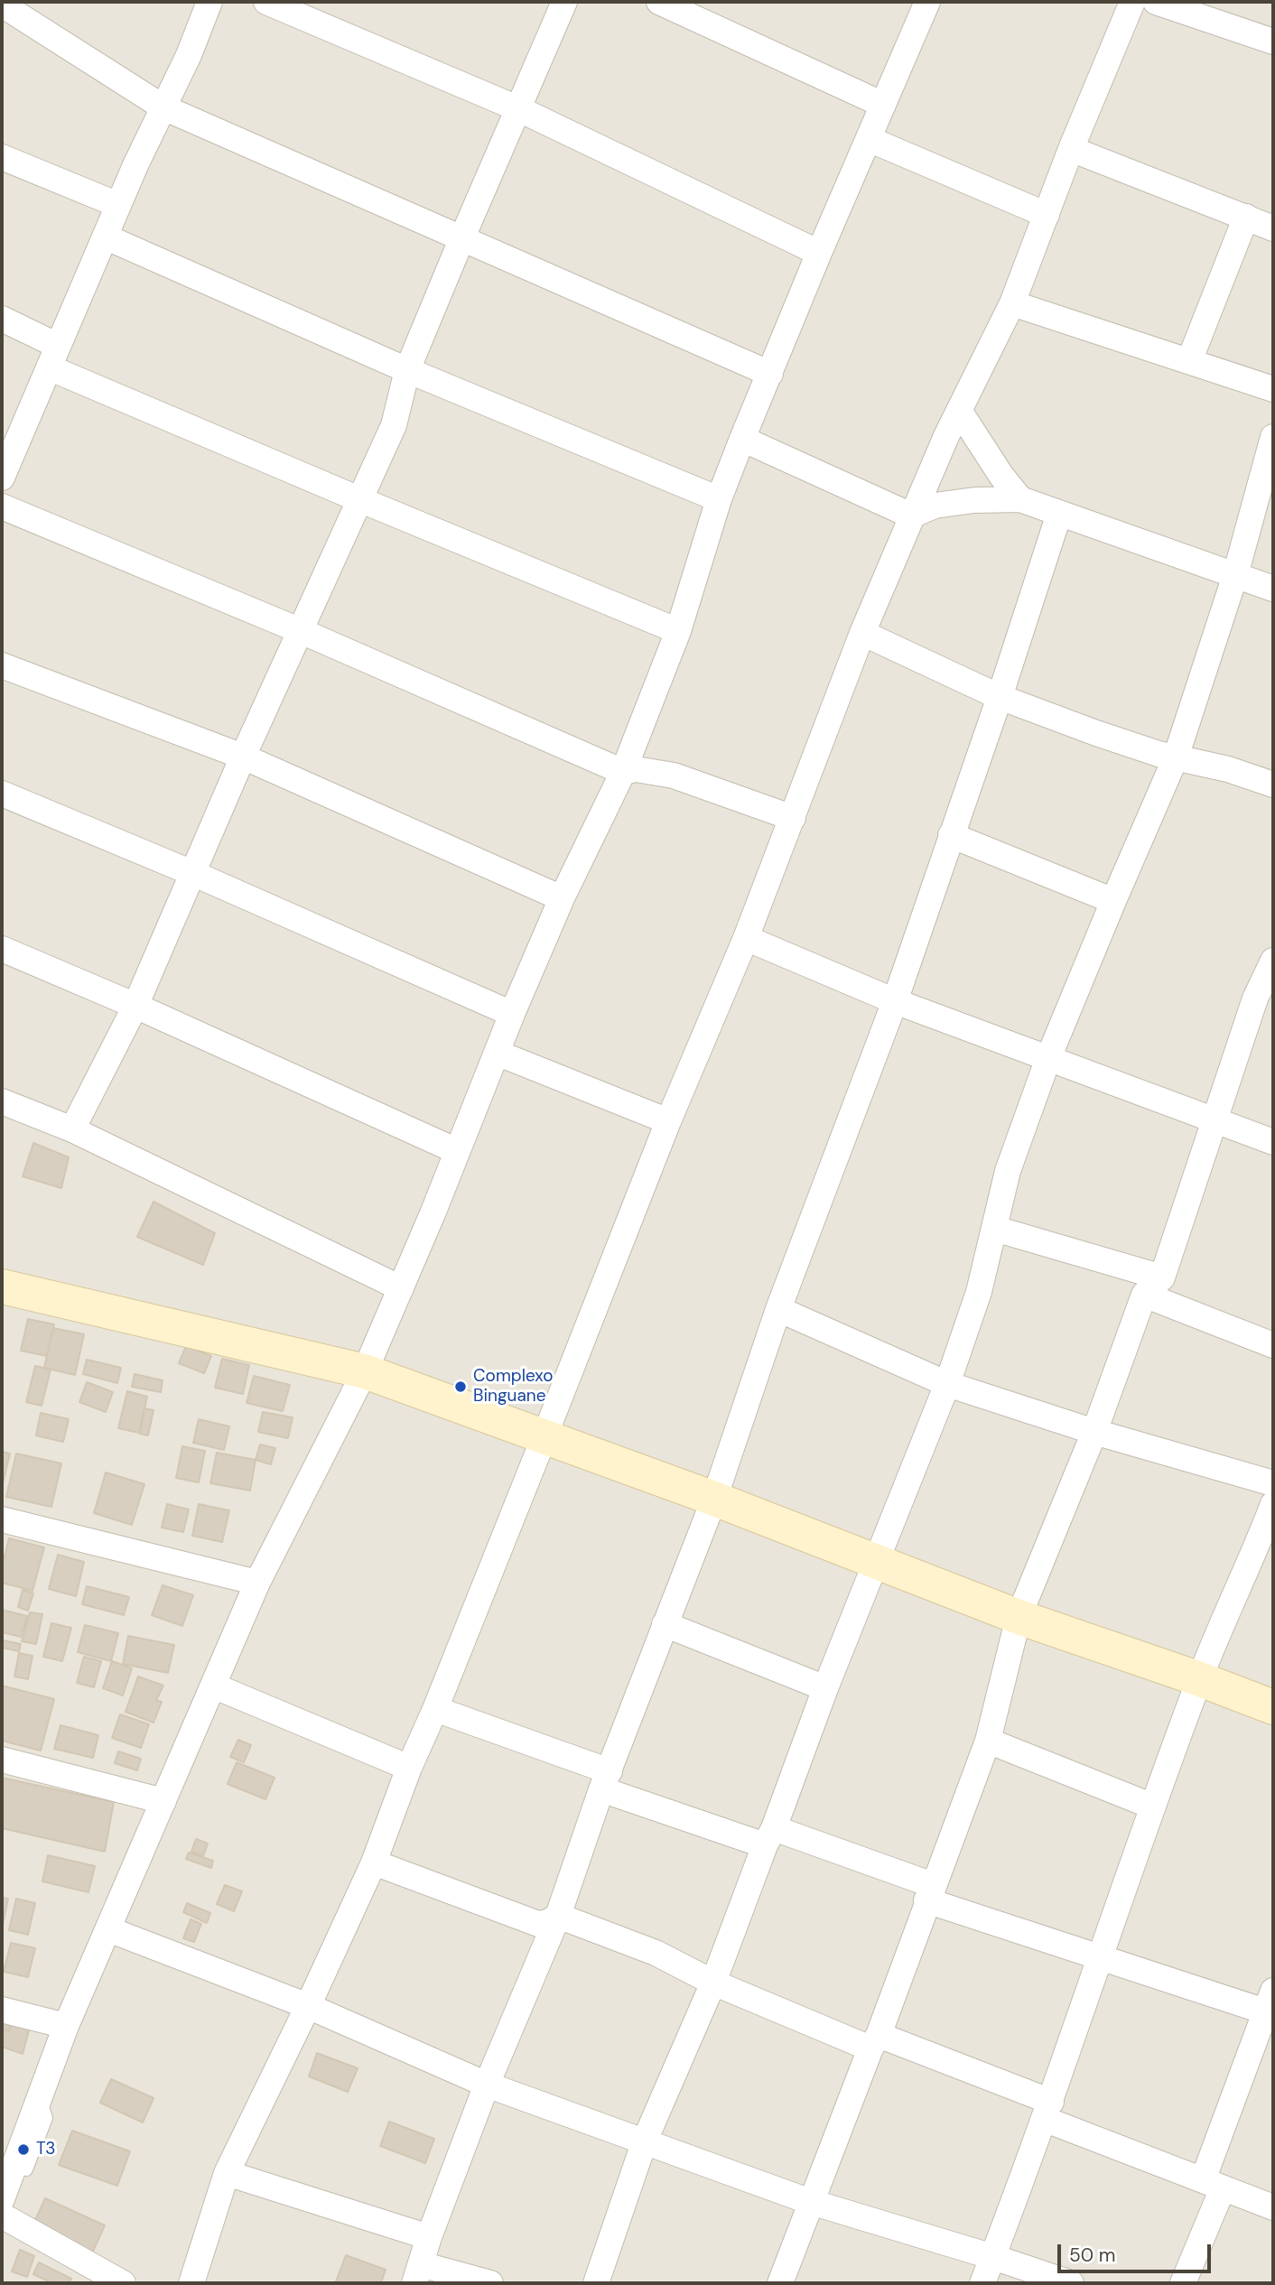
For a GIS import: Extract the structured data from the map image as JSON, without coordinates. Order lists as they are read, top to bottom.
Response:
{
  "places": ["Complexo Binguane", "T3"],
  "scale_bar": "50 m"
}
